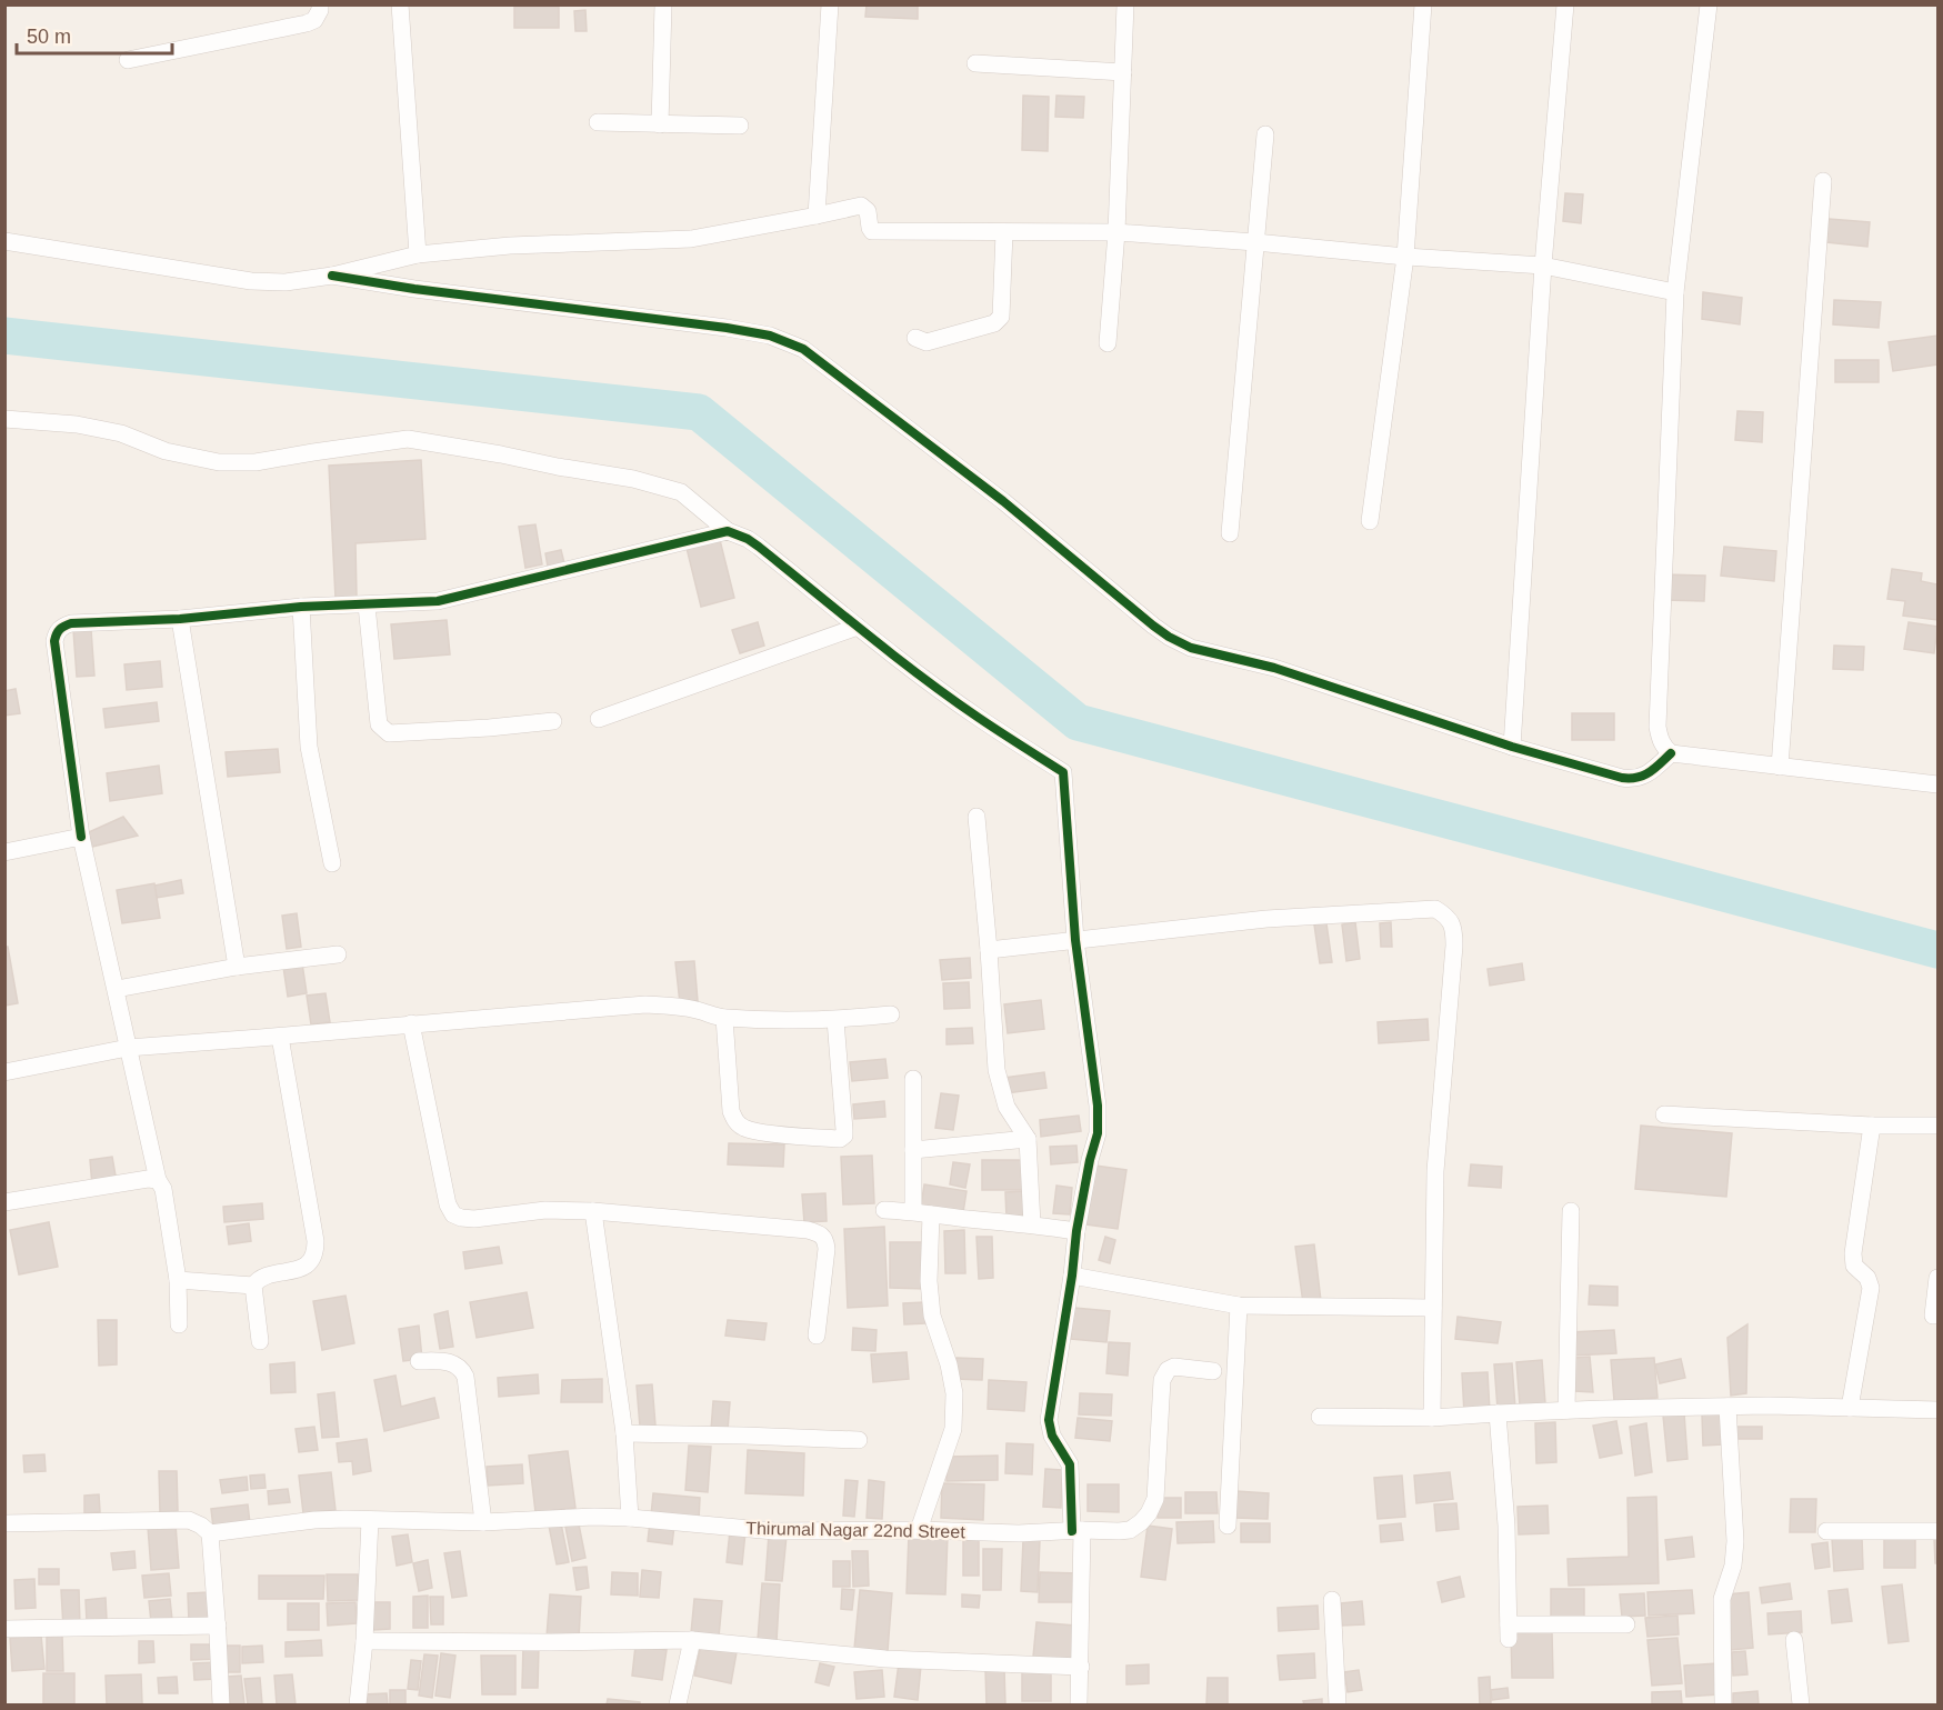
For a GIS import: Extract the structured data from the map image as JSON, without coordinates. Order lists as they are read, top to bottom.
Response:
{
  "streets": {
    "street": ["Thirumal Nagar 22nd Street"]
  },
  "scale_bar": "50 m"
}
